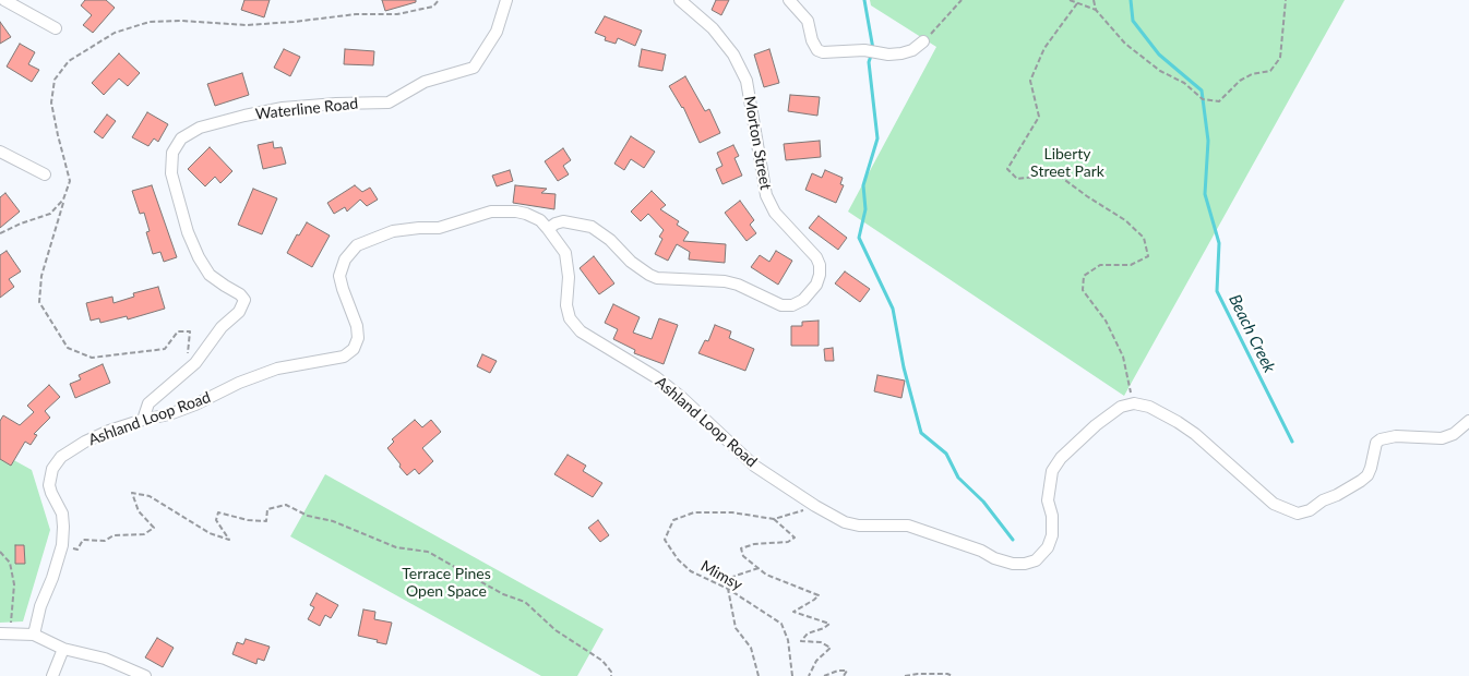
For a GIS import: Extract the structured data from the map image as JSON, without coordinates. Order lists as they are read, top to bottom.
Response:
{
  "streets": {
    "street": ["Waterline Road", "Morton Street", "Ashland Loop Road"],
    "path": ["Mimsy"]
  },
  "crossings": [
    ["Waterline Road", "Ashland Loop Road"],
    ["Morton Street", "Ashland Loop Road"]
  ],
  "water": ["Beach Creek"],
  "parks": ["Liberty Street Park", "Terrace Pines Open Space"]
}
